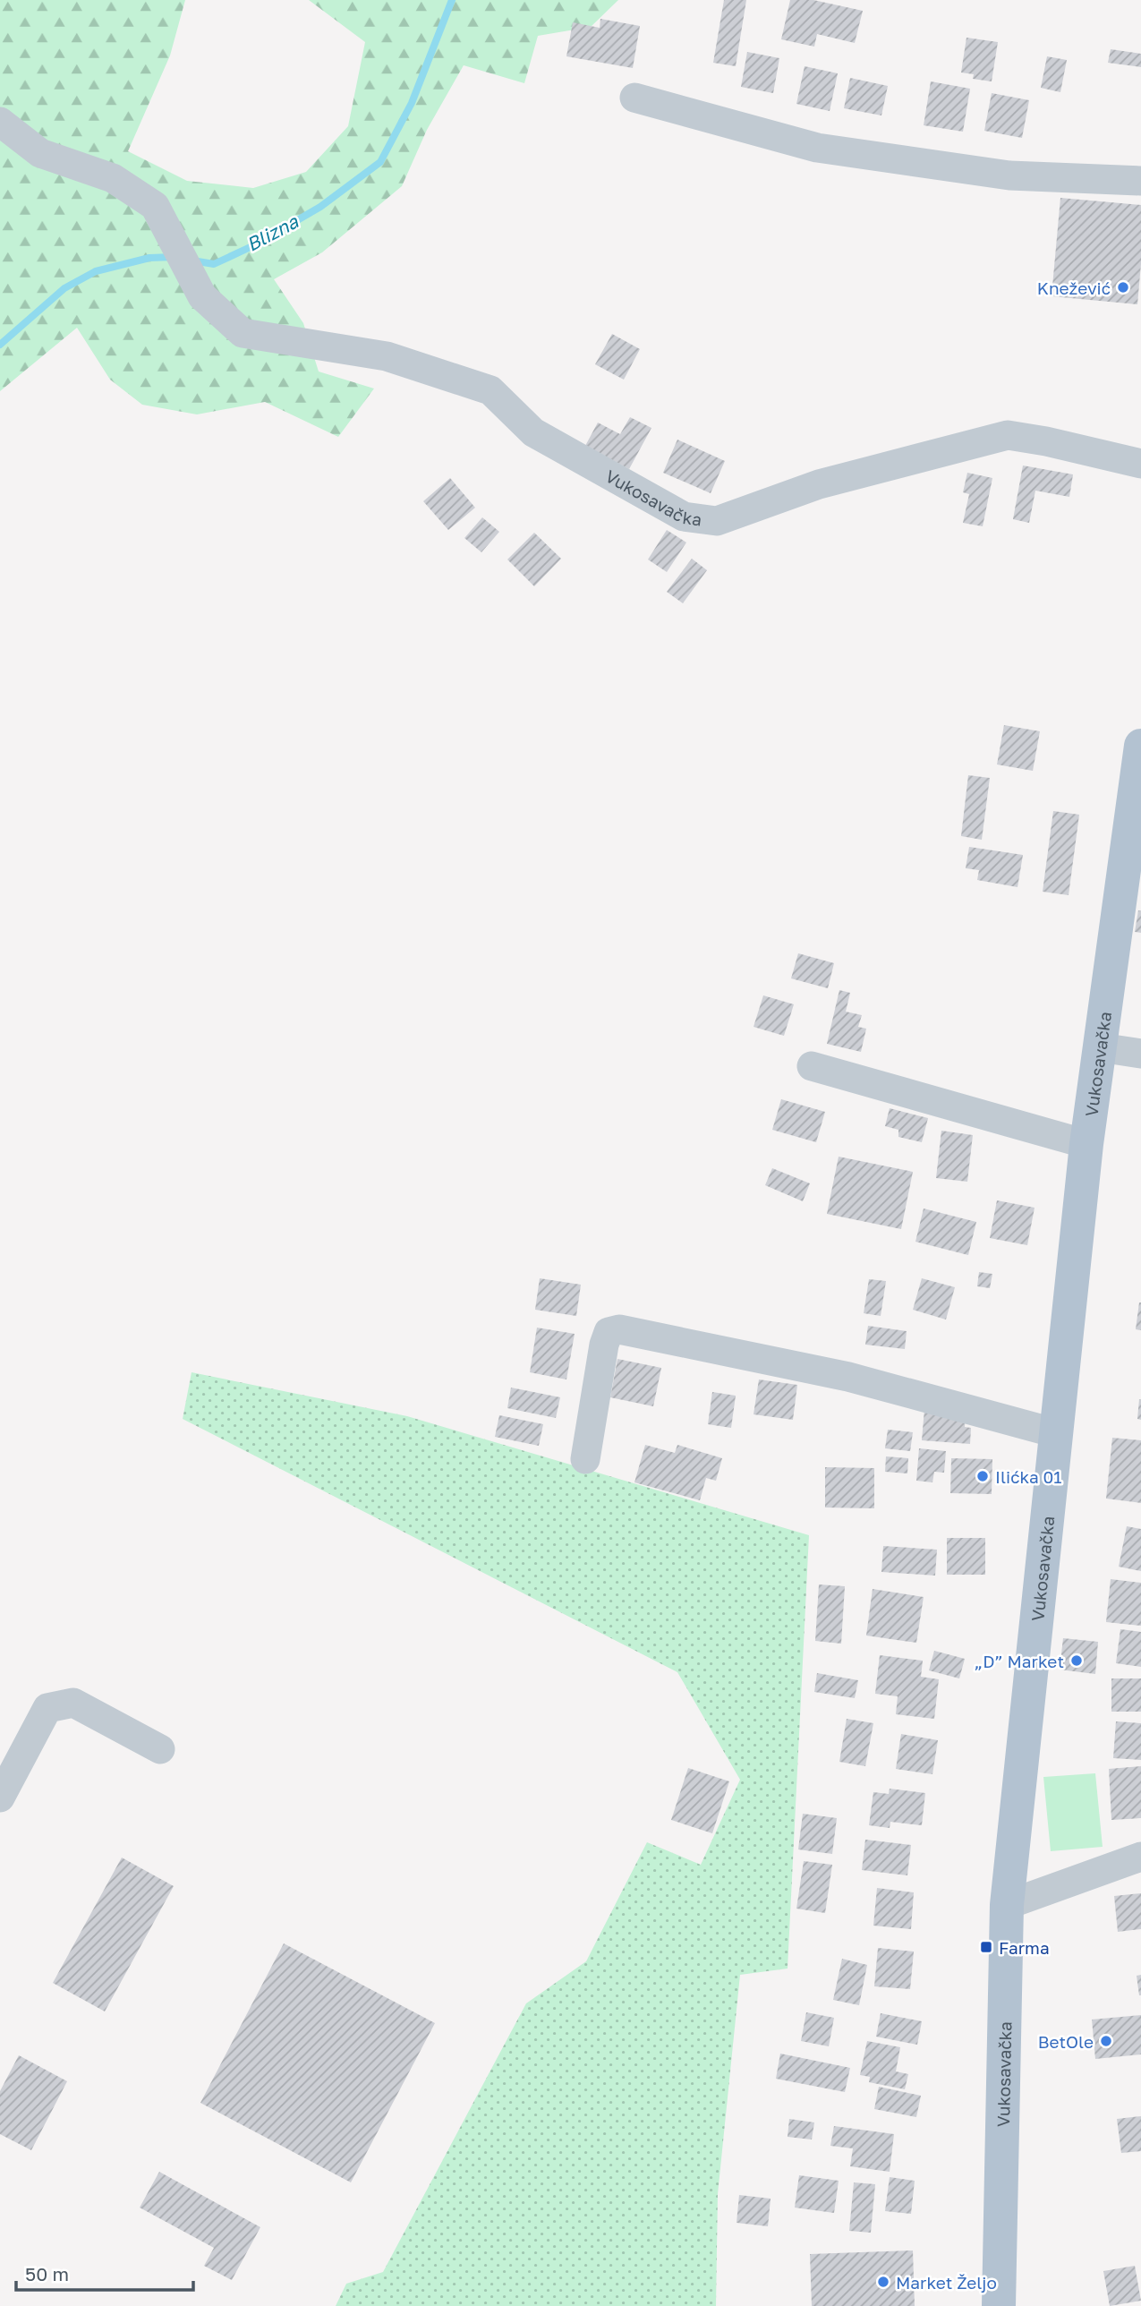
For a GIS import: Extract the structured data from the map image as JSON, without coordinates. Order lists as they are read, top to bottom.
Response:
{
  "streets": {
    "main road": ["Vukosavačka"]
  },
  "water": ["Blizna"],
  "places": {
    "other": [
      "Knežević",
      "Ilićka 01",
      "„D” Market",
      "BetOle",
      "Market Željo"
    ],
    "transit": ["Farma"]
  },
  "scale_bar": "50 m"
}
